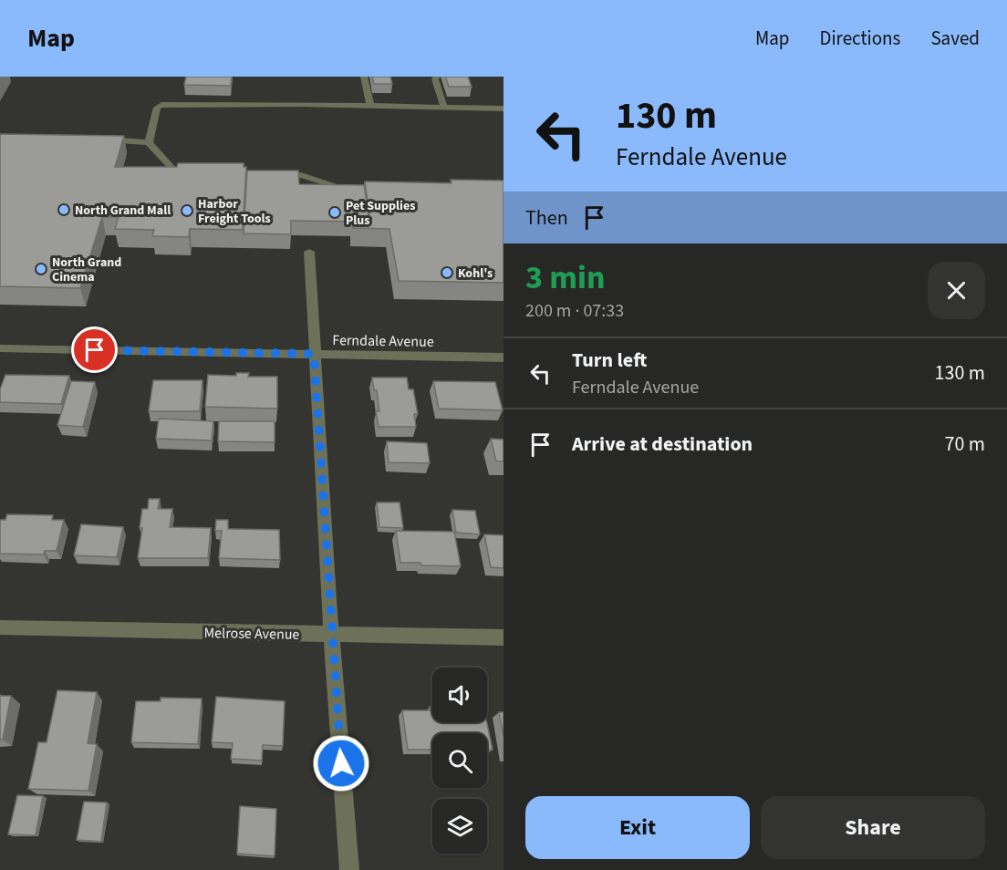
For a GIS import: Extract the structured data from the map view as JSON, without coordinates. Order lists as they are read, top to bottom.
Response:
{
  "streets": {
    "street": ["Ferndale Avenue", "Melrose Avenue"]
  },
  "places": [
    "North Grand Mall",
    "Harbor Freight Tools",
    "Pet Supplies Plus",
    "North Grand Cinema",
    "Kohl's"
  ],
  "page": {
    "header": "Map",
    "nav": ["Map", "Directions", "Saved"],
    "turn": ["130 m", "Ferndale Avenue"],
    "then": "Then",
    "heading": ["3 min", "200 m · 07:33"],
    "list": [
      {
        "name": "Turn left",
        "note": "Ferndale Avenue",
        "value": "130 m"
      },
      {
        "name": "Arrive at destination",
        "value": "70 m"
      }
    ],
    "buttons": ["Exit", "Share"]
  }
}
